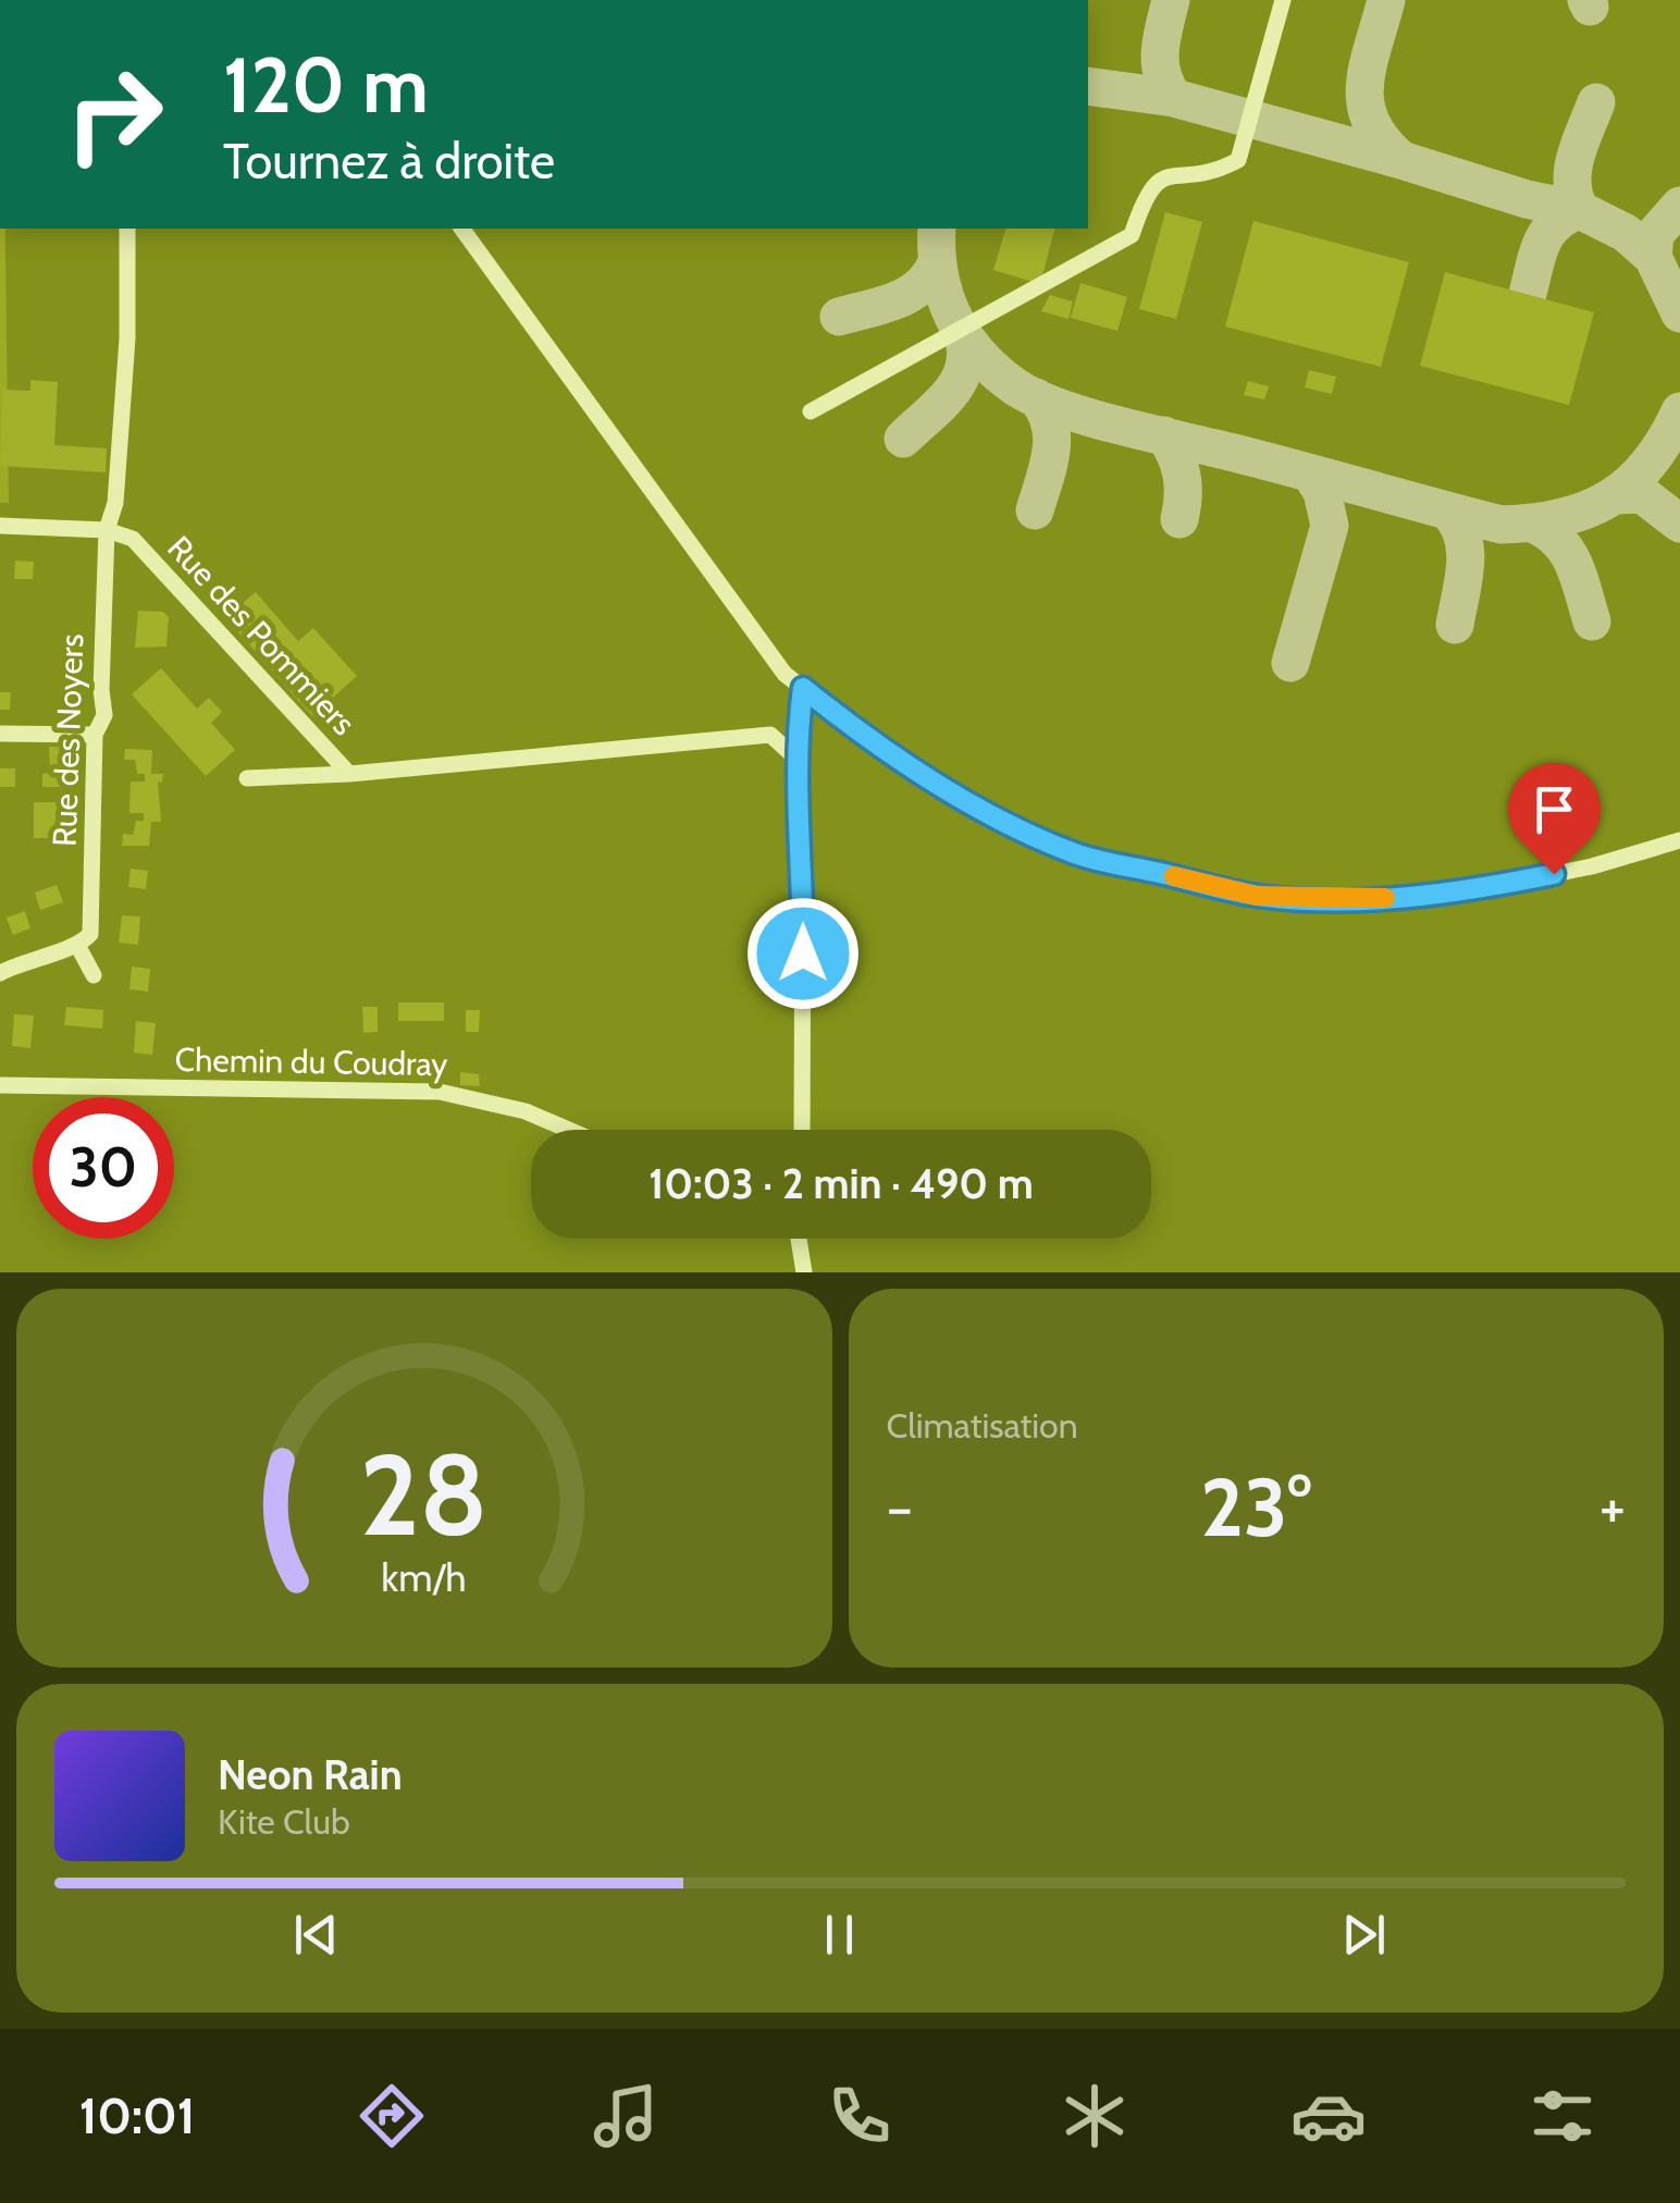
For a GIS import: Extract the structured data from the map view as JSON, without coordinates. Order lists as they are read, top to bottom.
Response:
{
  "streets": {
    "street": ["Rue des Pommiers", "Rue des Noyers", "Chemin du Coudray"]
  },
  "crossings": [
    ["Rue des Pommiers", "Rue des Noyers"]
  ],
  "page": {
    "turn": ["120 m", "Tournez à droite"],
    "limit": "30",
    "trip": "10:03 · 2 min · 490 m",
    "tile": "Climatisation",
    "heat": ["−", "23°", "+"],
    "song": ["Neon Rain", "Kite Club"],
    "tabs": "10:01",
    "gauge": ["28", "km/h"]
  }
}
